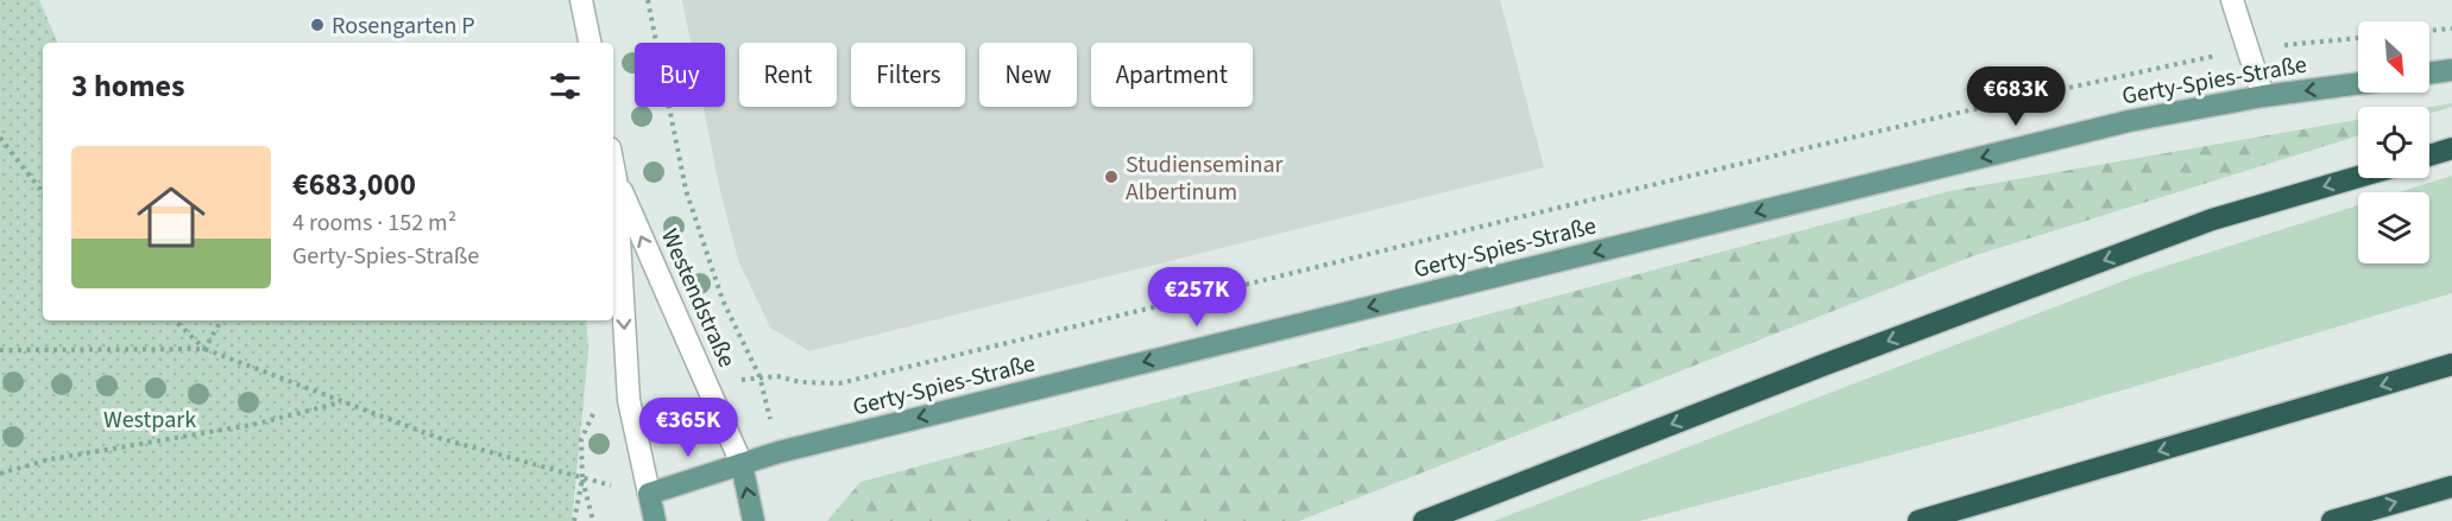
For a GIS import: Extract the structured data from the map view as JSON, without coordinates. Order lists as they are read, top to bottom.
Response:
{
  "streets": {
    "main road": ["Gerty-Spies-Straße", "Westendstraße"]
  },
  "crossings": [
    ["Gerty-Spies-Straße", "Westendstraße"]
  ],
  "one_way": ["Gerty-Spies-Straße"],
  "parks": ["Westpark"],
  "places": ["Rosengarten P", "Studienseminar Albertinum"],
  "north": "bottom right",
  "page": {
    "chip": [
      "Buy",
      "Rent",
      "Filters",
      "New",
      "Apartment"
    ],
    "heading": "3 homes",
    "price": ["€683K", "€257K", "€365K"],
    "list": [
      {
        "name": "€683,000",
        "note": "4 rooms · 152 m² · Gerty-Spies-Straße"
      }
    ]
  }
}
